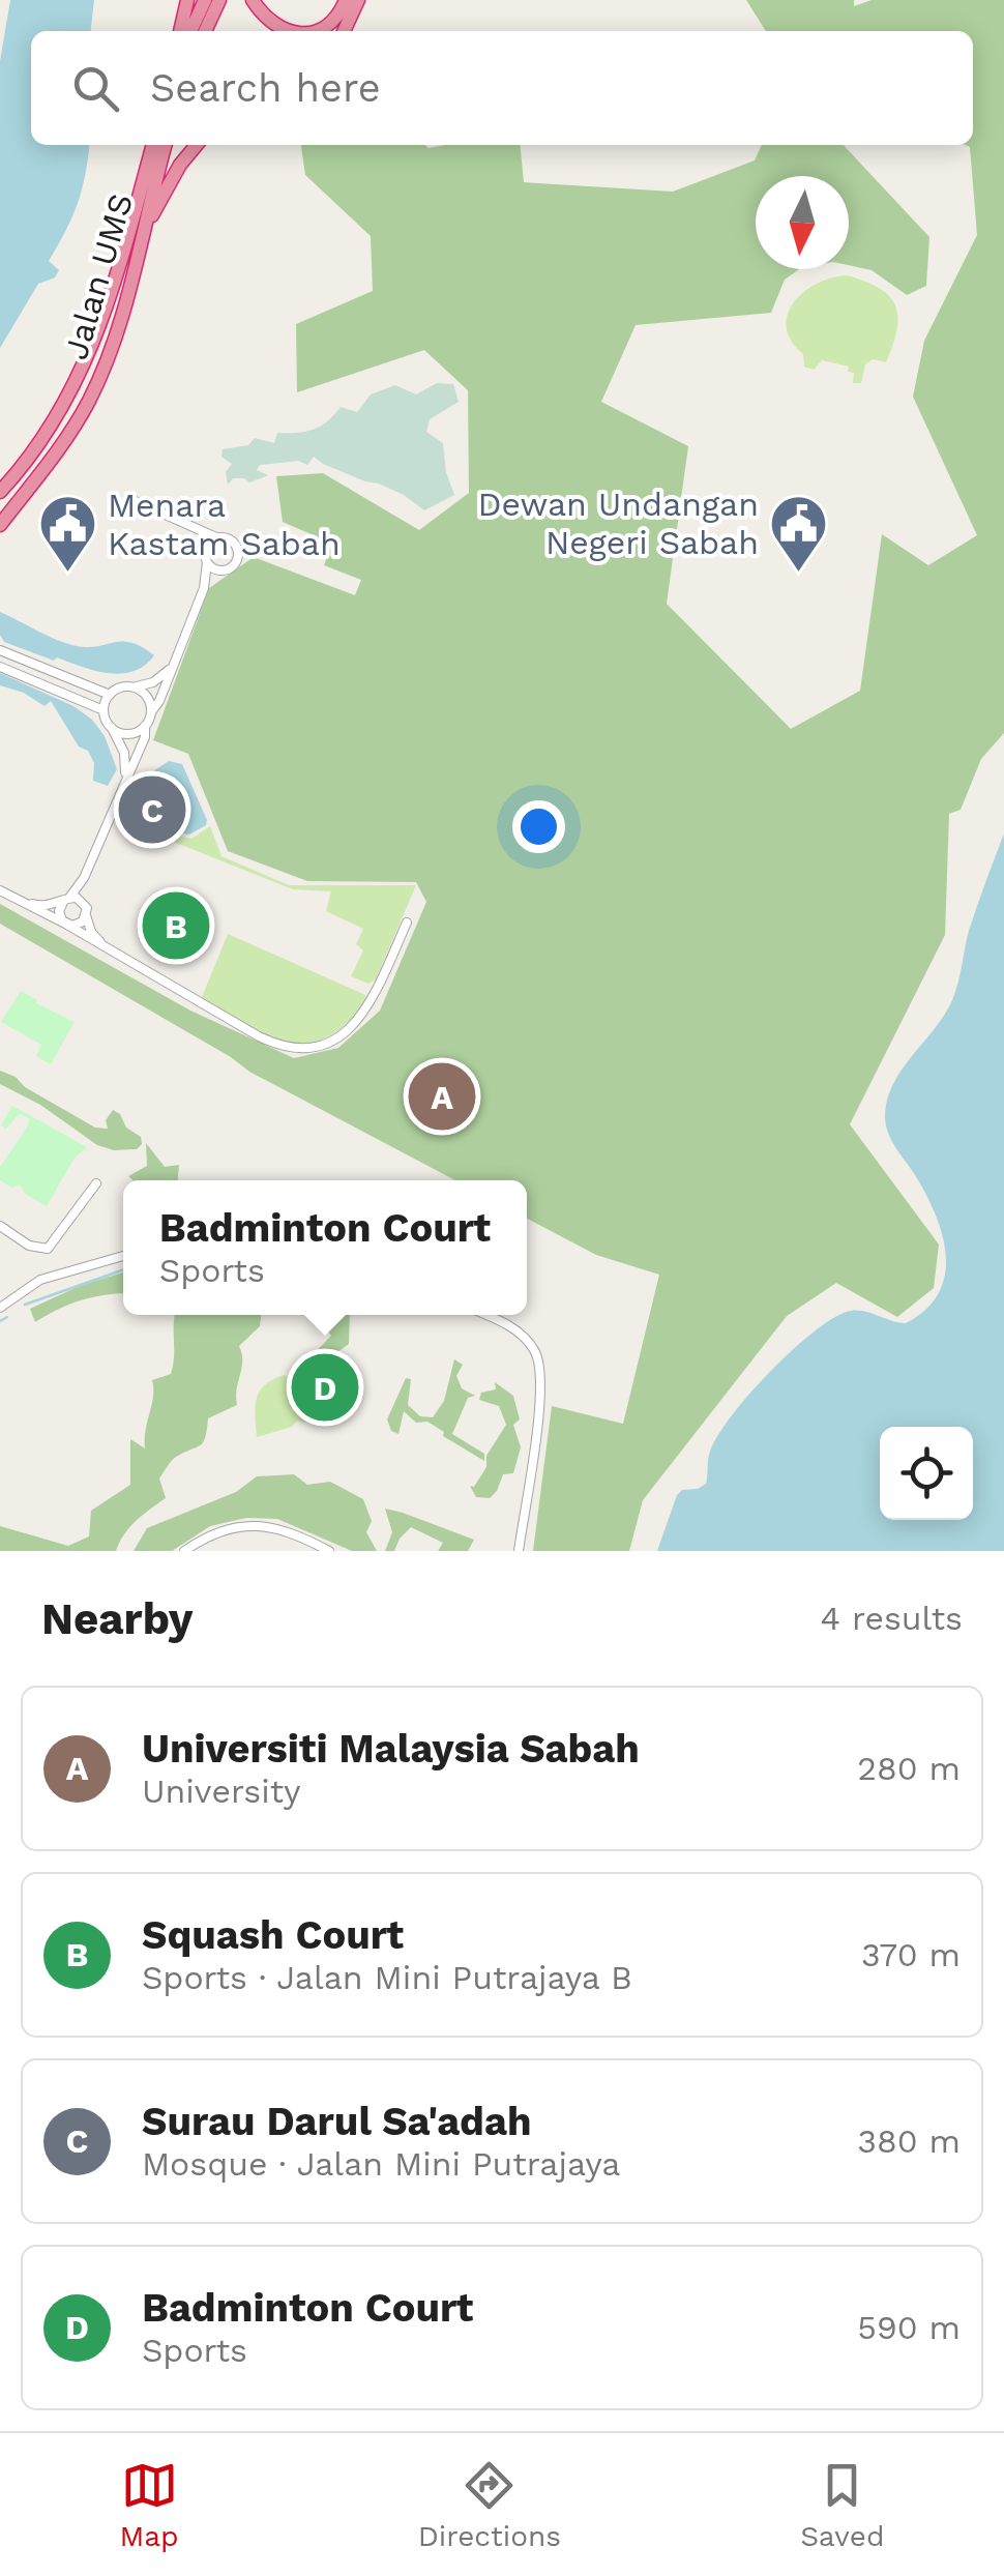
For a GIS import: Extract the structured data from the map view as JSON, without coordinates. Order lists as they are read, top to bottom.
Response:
{
  "streets": {
    "highway": ["Jalan UMS"]
  },
  "places": {
    "public building": ["Dewan Undangan Negeri Sabah", "Menara Kastam Sabah"]
  },
  "north": "bottom",
  "page": {
    "search": "Search here",
    "pins": [
      "C",
      "B",
      "A",
      "D"
    ],
    "popup": ["Badminton Court", "Sports"],
    "heading": ["Nearby", "4 results"],
    "list": [
      {
        "mark": "A",
        "name": "Universiti Malaysia Sabah",
        "note": "University",
        "value": "280 m"
      },
      {
        "mark": "B",
        "name": "Squash Court",
        "note": "Sports · Jalan Mini Putrajaya B",
        "value": "370 m"
      },
      {
        "mark": "C",
        "name": "Surau Darul Sa'adah",
        "note": "Mosque · Jalan Mini Putrajaya",
        "value": "380 m"
      },
      {
        "mark": "D",
        "name": "Badminton Court",
        "note": "Sports",
        "value": "590 m"
      }
    ],
    "nav": ["Map", "Directions", "Saved"]
  }
}
